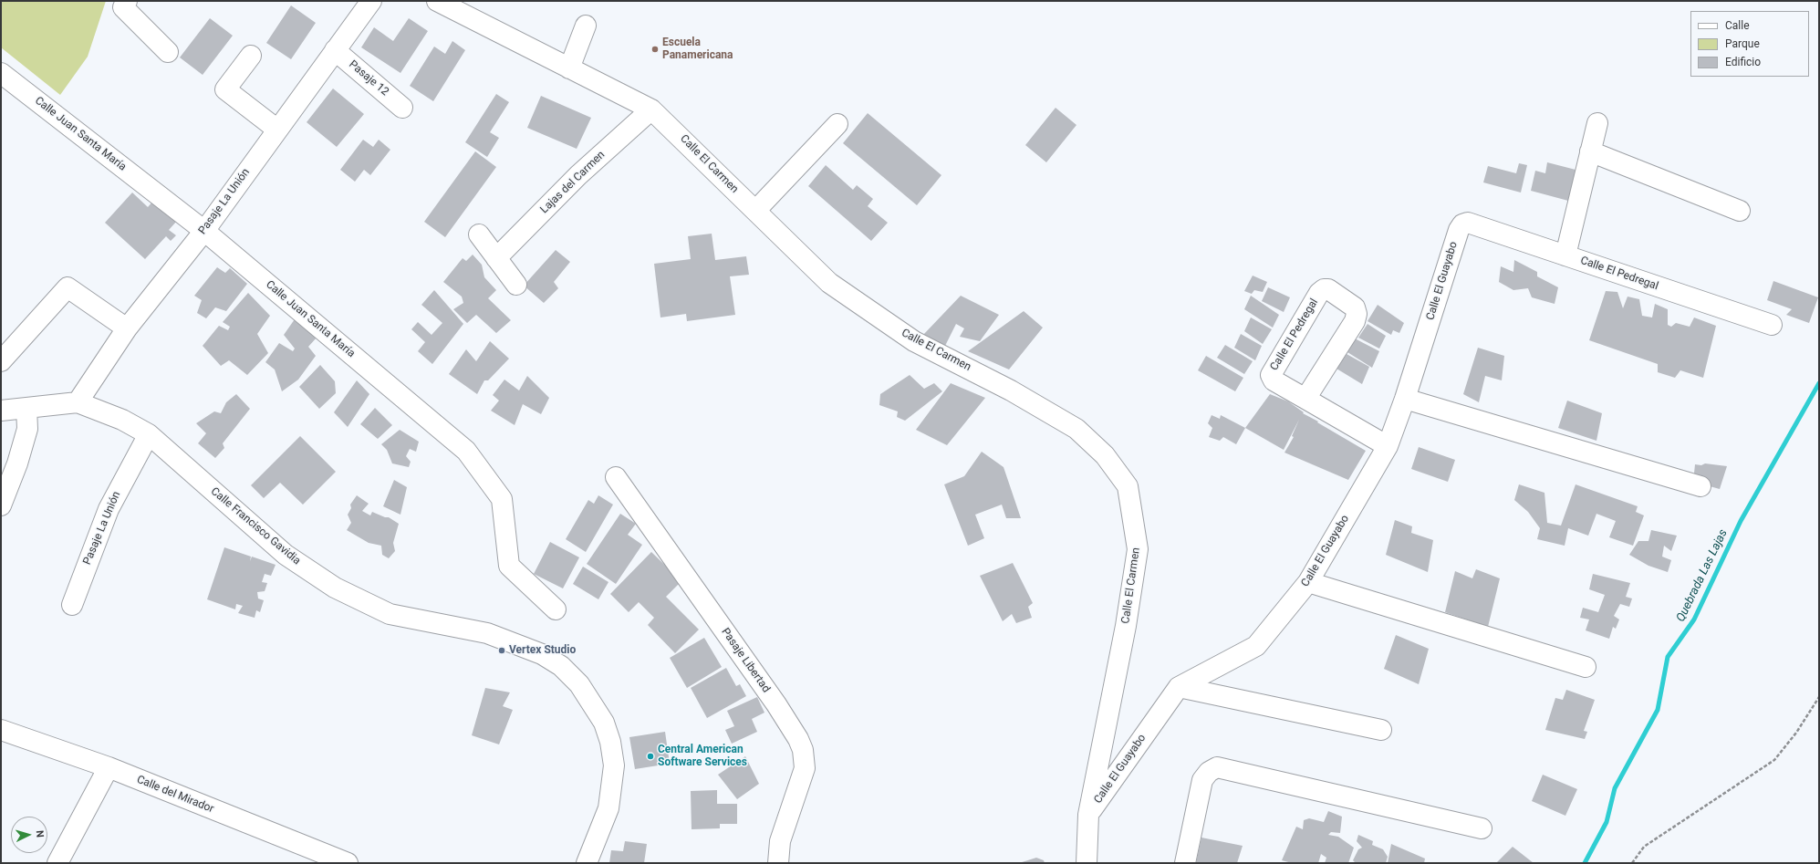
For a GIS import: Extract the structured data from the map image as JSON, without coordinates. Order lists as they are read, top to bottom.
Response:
{
  "streets": {
    "street": [
      "Pasaje 12",
      "Calle Juan Santa María",
      "Calle El Carmen",
      "Lajas del Carmen",
      "Pasaje La Unión",
      "Calle El Pedregal",
      "Calle El Guayabo",
      "Calle Francisco Gavidia",
      "Pasaje Libertad",
      "Calle del Mirador"
    ]
  },
  "crossings": [
    ["Pasaje 12", "Pasaje La Unión"],
    ["Calle Juan Santa María", "Pasaje La Unión"],
    ["Calle El Carmen", "Lajas del Carmen"],
    ["Calle El Carmen", "Calle El Guayabo"],
    ["Pasaje La Unión", "Calle Francisco Gavidia"],
    ["Calle El Pedregal", "Calle El Guayabo"]
  ],
  "water": ["Quebrada Las Lajas"],
  "places": ["Escuela Panamericana", "Vertex Studio", "Central American Software Services"],
  "legend": ["Calle", "Parque", "Edificio"],
  "north": "right"
}
